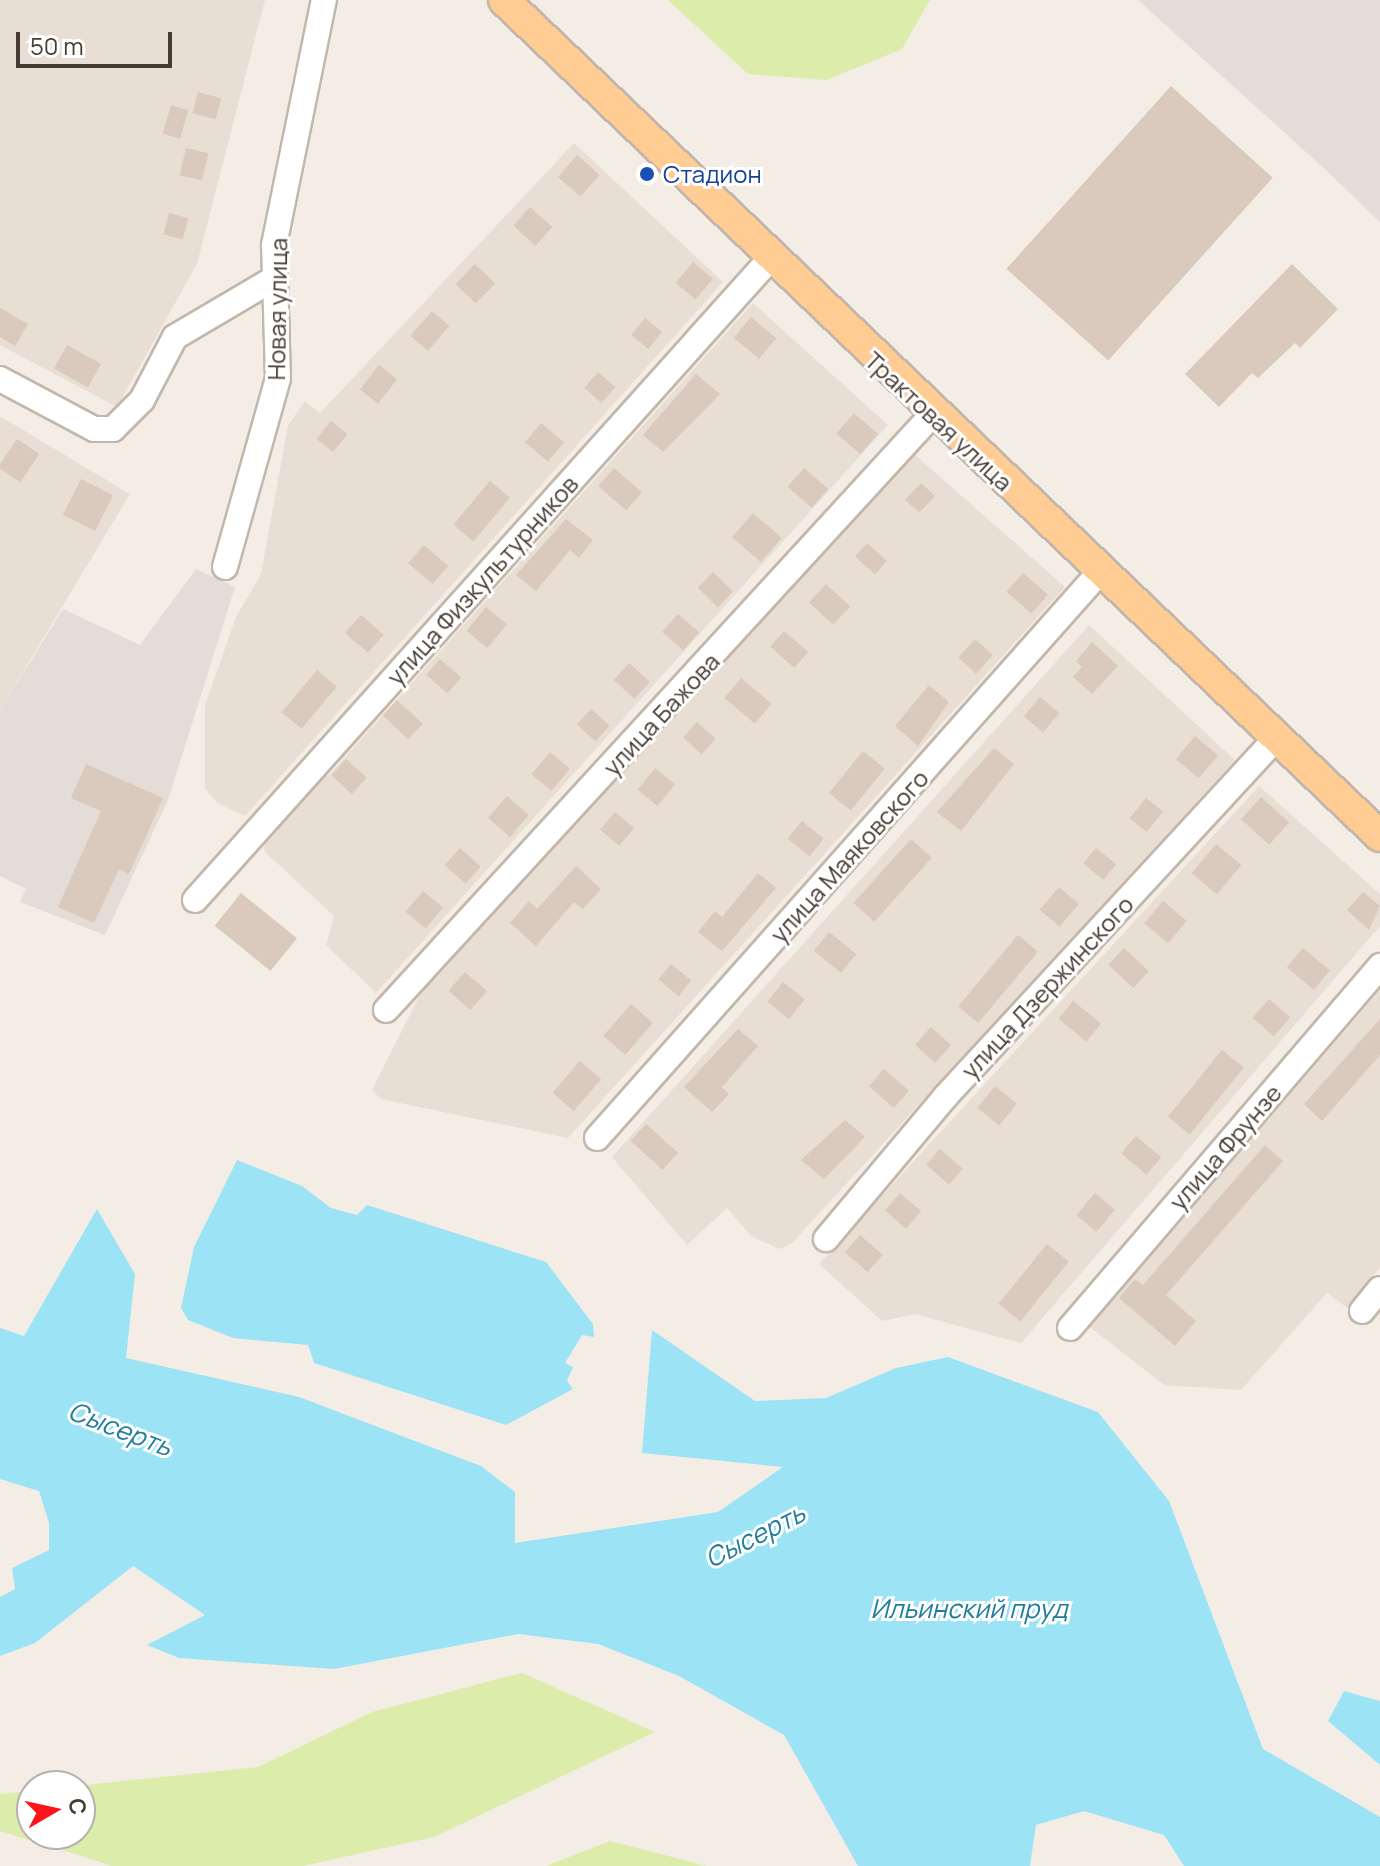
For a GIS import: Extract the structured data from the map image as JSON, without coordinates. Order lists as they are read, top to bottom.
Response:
{
  "streets": {
    "main road": ["Трактовая улица"],
    "street": [
      "Новая улица",
      "улица Физкультурников",
      "улица Бажова",
      "улица Маяковского",
      "улица Дзержинского",
      "улица Фрунзе"
    ]
  },
  "crossings": [
    ["Трактовая улица", "улица Физкультурников"],
    ["Трактовая улица", "улица Бажова"],
    ["Трактовая улица", "улица Маяковского"],
    ["Трактовая улица", "улица Дзержинского"]
  ],
  "water": ["Сысерть", "Ильинский пруд"],
  "places": ["Стадион"],
  "scale_bar": "50 m",
  "north": "right"
}
